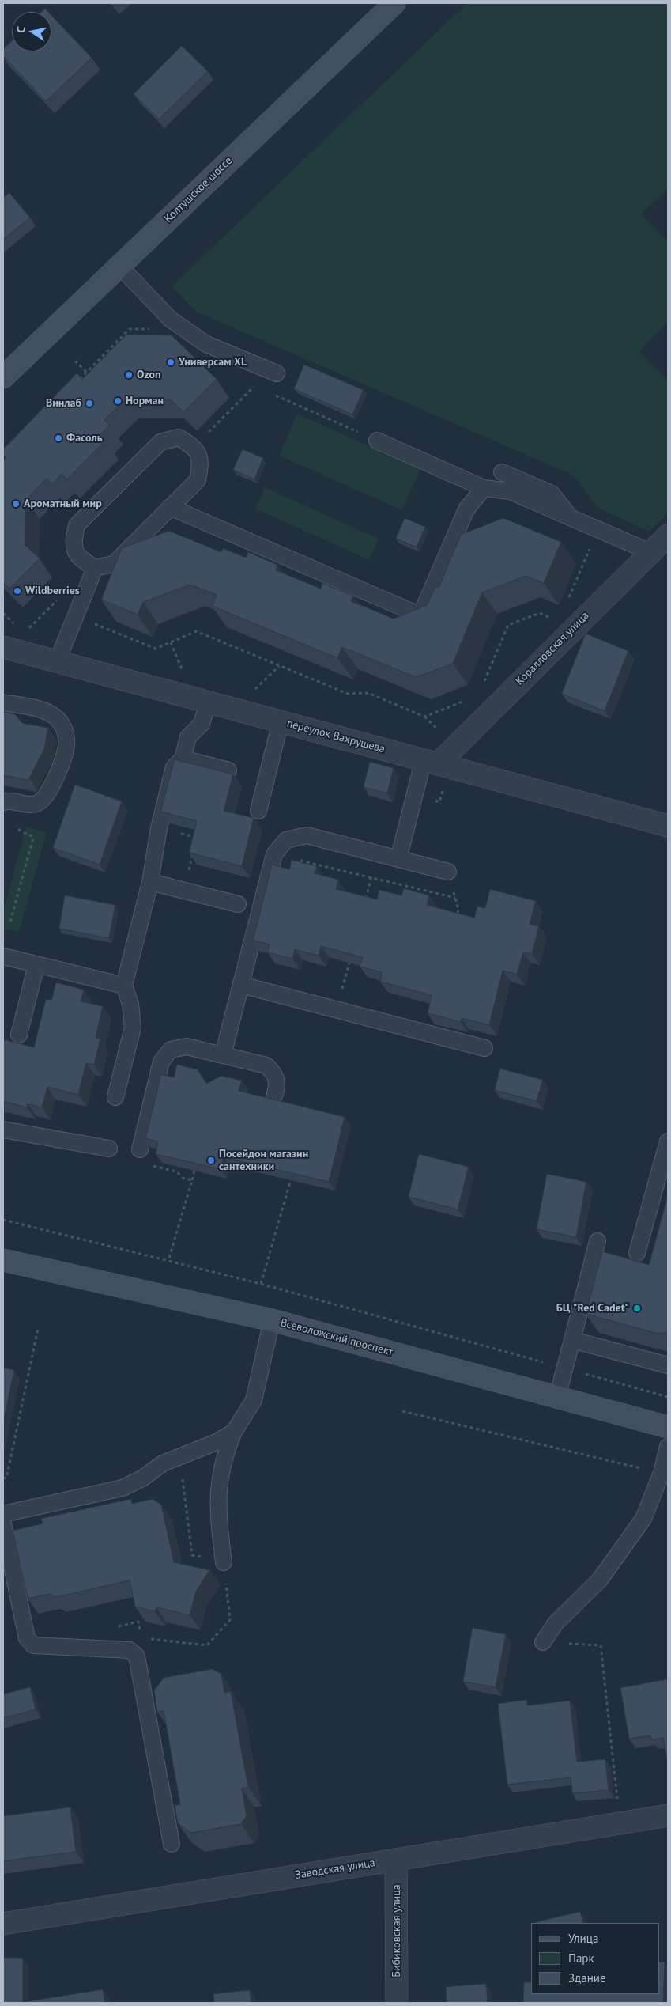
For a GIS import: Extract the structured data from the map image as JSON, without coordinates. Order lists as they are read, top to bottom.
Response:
{
  "streets": {
    "street": [
      "Колтушское шоссе",
      "Коралловская улица",
      "переулок Вахрушева",
      "Всеволожский проспект",
      "Заводская улица",
      "Бибиковская улица"
    ]
  },
  "crossings": [
    ["Коралловская улица", "переулок Вахрушева"],
    ["Заводская улица", "Бибиковская улица"]
  ],
  "places": [
    "Универсам XL",
    "Ozon",
    "Норман",
    "Винлаб",
    "Фасоль",
    "Ароматный мир",
    "Wildberries",
    "Посейдон магазин сантехники",
    "БЦ \"Red Cadet\""
  ],
  "legend": ["Улица", "Парк", "Здание"],
  "north": "left"
}
